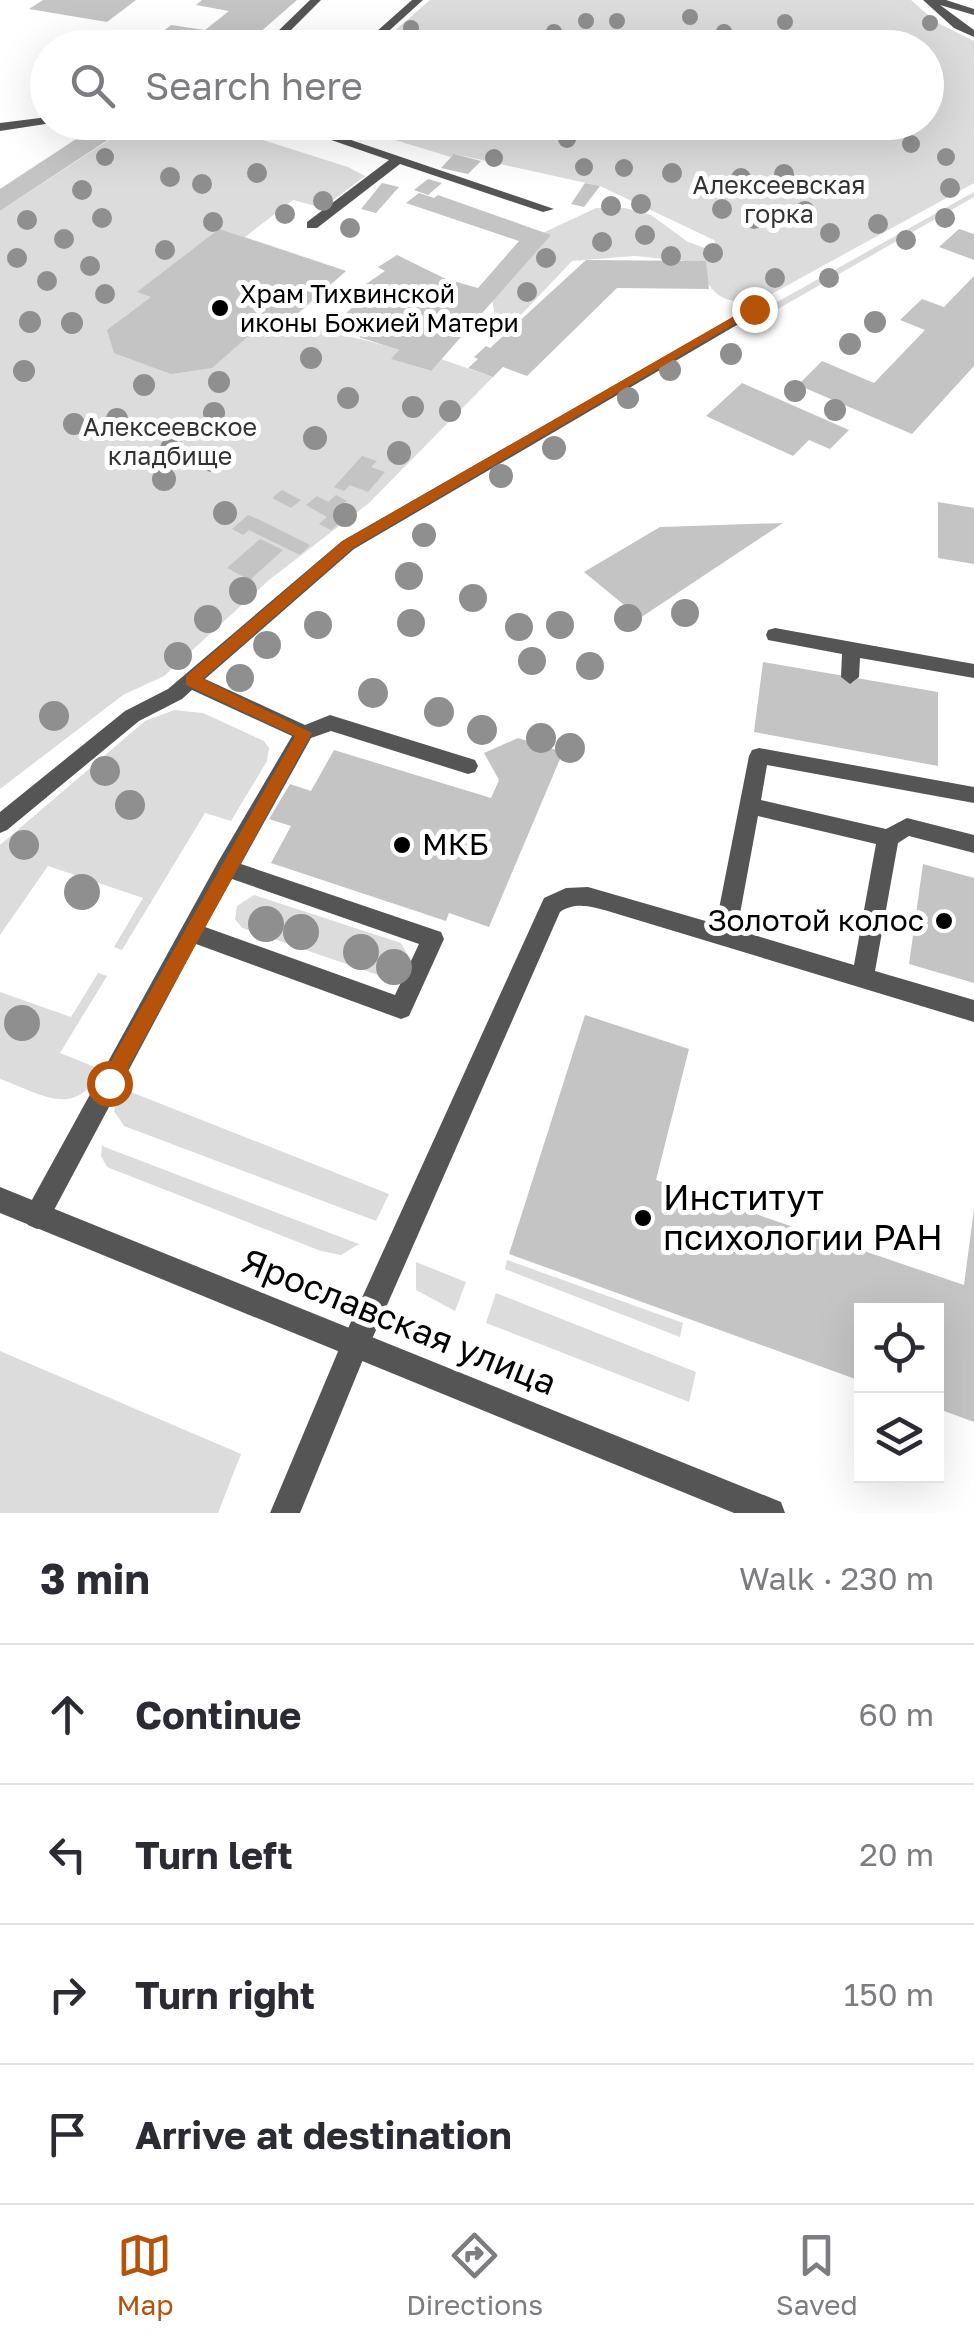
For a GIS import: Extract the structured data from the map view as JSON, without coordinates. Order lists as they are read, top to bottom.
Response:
{
  "streets": {
    "street": ["Ярославская улица"]
  },
  "parks": ["Алексеевская горка", "Алексеевское кладбище"],
  "places": [
    "Храм Тихвинской иконы Божией Матери",
    "МКБ",
    "Золотой колос",
    "Институт психологии РАН"
  ],
  "page": {
    "search": "Search here",
    "heading": ["3 min", "Walk · 230 m"],
    "list": [
      ["Continue", "60 m"],
      ["Turn left", "20 m"],
      ["Turn right", "150 m"],
      "Arrive at destination"
    ],
    "nav": ["Map", "Directions", "Saved"]
  }
}
